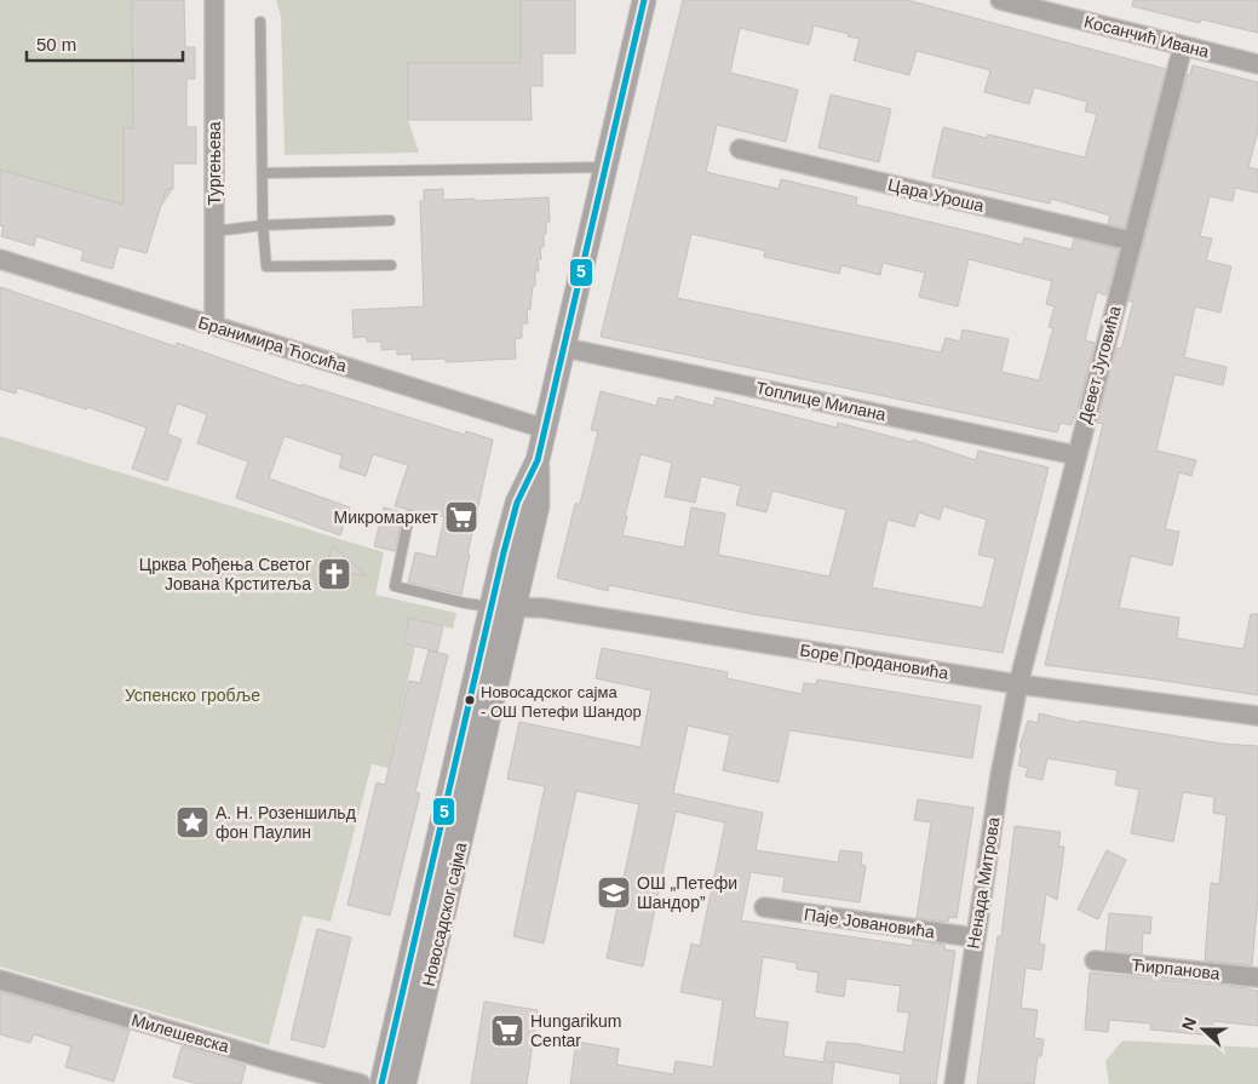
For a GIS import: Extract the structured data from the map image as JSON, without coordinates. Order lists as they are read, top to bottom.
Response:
{
  "streets": {
    "street": [
      "Косанчић Ивана",
      "Тургењева",
      "Цара Уроша",
      "Бранимира Ћосића",
      "Девет Југовића",
      "Топлице Милана",
      "Боре Продановића",
      "Ненада Митрова",
      "Новосадског сајма",
      "Паје Јовановића",
      "Ћирпанова",
      "Милешевска"
    ]
  },
  "crossings": [
    ["Косанчић Ивана", "Девет Југовића"],
    ["Тургењева", "Бранимира Ћосића"],
    ["Цара Уроша", "Девет Југовића"],
    ["Бранимира Ћосића", "Новосадског сајма"],
    ["Девет Југовића", "Топлице Милана"],
    ["Девет Југовића", "Боре Продановића"],
    ["Девет Југовића", "Ненада Митрова"],
    ["Топлице Милана", "Новосадског сајма"],
    ["Боре Продановића", "Ненада Митрова"],
    ["Боре Продановића", "Новосадског сајма"],
    ["Ненада Митрова", "Паје Јовановића"]
  ],
  "parks": ["Успенско гробље"],
  "places": {
    "supermarket": ["Микромаркет", "Hungarikum Centar"],
    "church": ["Црква Рођења Светог Јована Крститеља"],
    "other": ["Новосадског сајма - ОШ Петефи Шандор"],
    "place": ["А. Н. Розеншильд фон Паулин"],
    "school or university": ["ОШ „Петефи Шандор”"]
  },
  "lines": ["transit line 5"],
  "scale_bar": "50 m",
  "north": "left"
}
